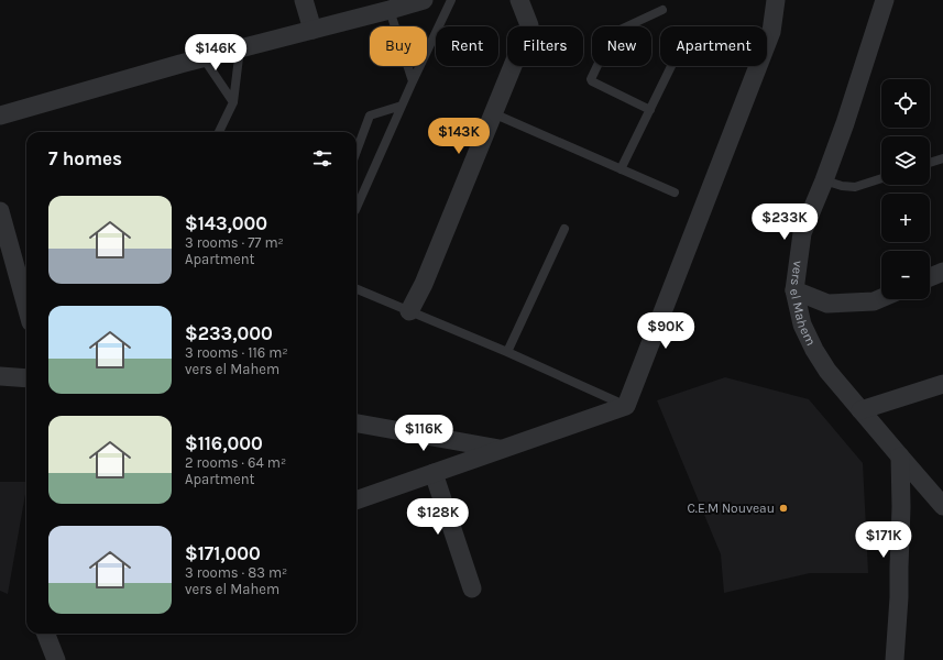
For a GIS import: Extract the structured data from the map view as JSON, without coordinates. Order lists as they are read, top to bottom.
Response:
{
  "streets": {
    "street": ["vers el Mahem"]
  },
  "places": ["C.E.M Nouveau"],
  "page": {
    "chip": [
      "Buy",
      "Rent",
      "Filters",
      "New",
      "Apartment"
    ],
    "price": [
      "$146K",
      "$143K",
      "$233K",
      "$90K",
      "$116K",
      "$128K",
      "$171K"
    ],
    "map_buttons": ["+", "−"],
    "heading": "7 homes",
    "list": [
      {
        "name": "$143,000",
        "note": "3 rooms · 77 m² · Apartment"
      },
      {
        "name": "$233,000",
        "note": "3 rooms · 116 m² · vers el Mahem"
      },
      {
        "name": "$116,000",
        "note": "2 rooms · 64 m² · Apartment"
      },
      {
        "name": "$171,000",
        "note": "3 rooms · 83 m² · vers el Mahem"
      }
    ]
  }
}
